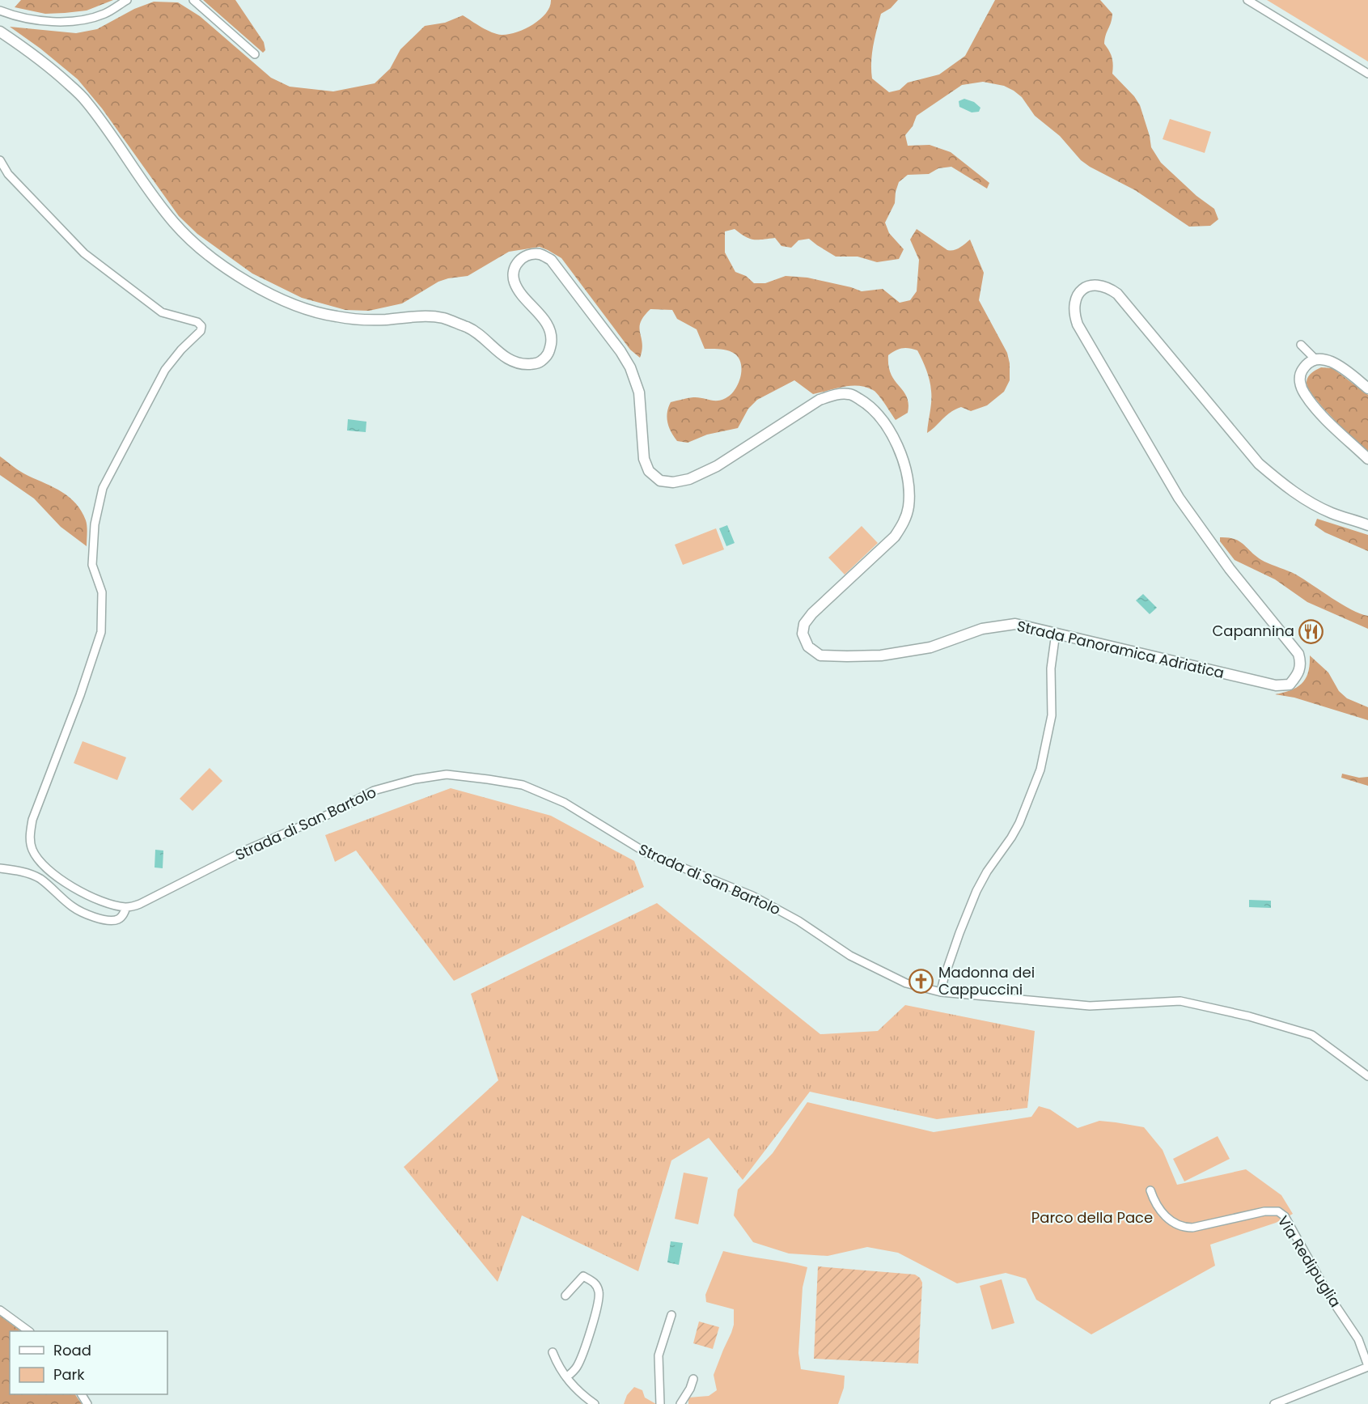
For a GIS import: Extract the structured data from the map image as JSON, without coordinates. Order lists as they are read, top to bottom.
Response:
{
  "streets": {
    "street": ["Strada Panoramica Adriatica", "Strada di San Bartolo", "Via Redipuglia"]
  },
  "parks": ["Parco della Pace"],
  "places": {
    "restaurant": ["Capannina"],
    "church": ["Madonna dei Cappuccini"]
  },
  "legend": ["Road", "Park"]
}
